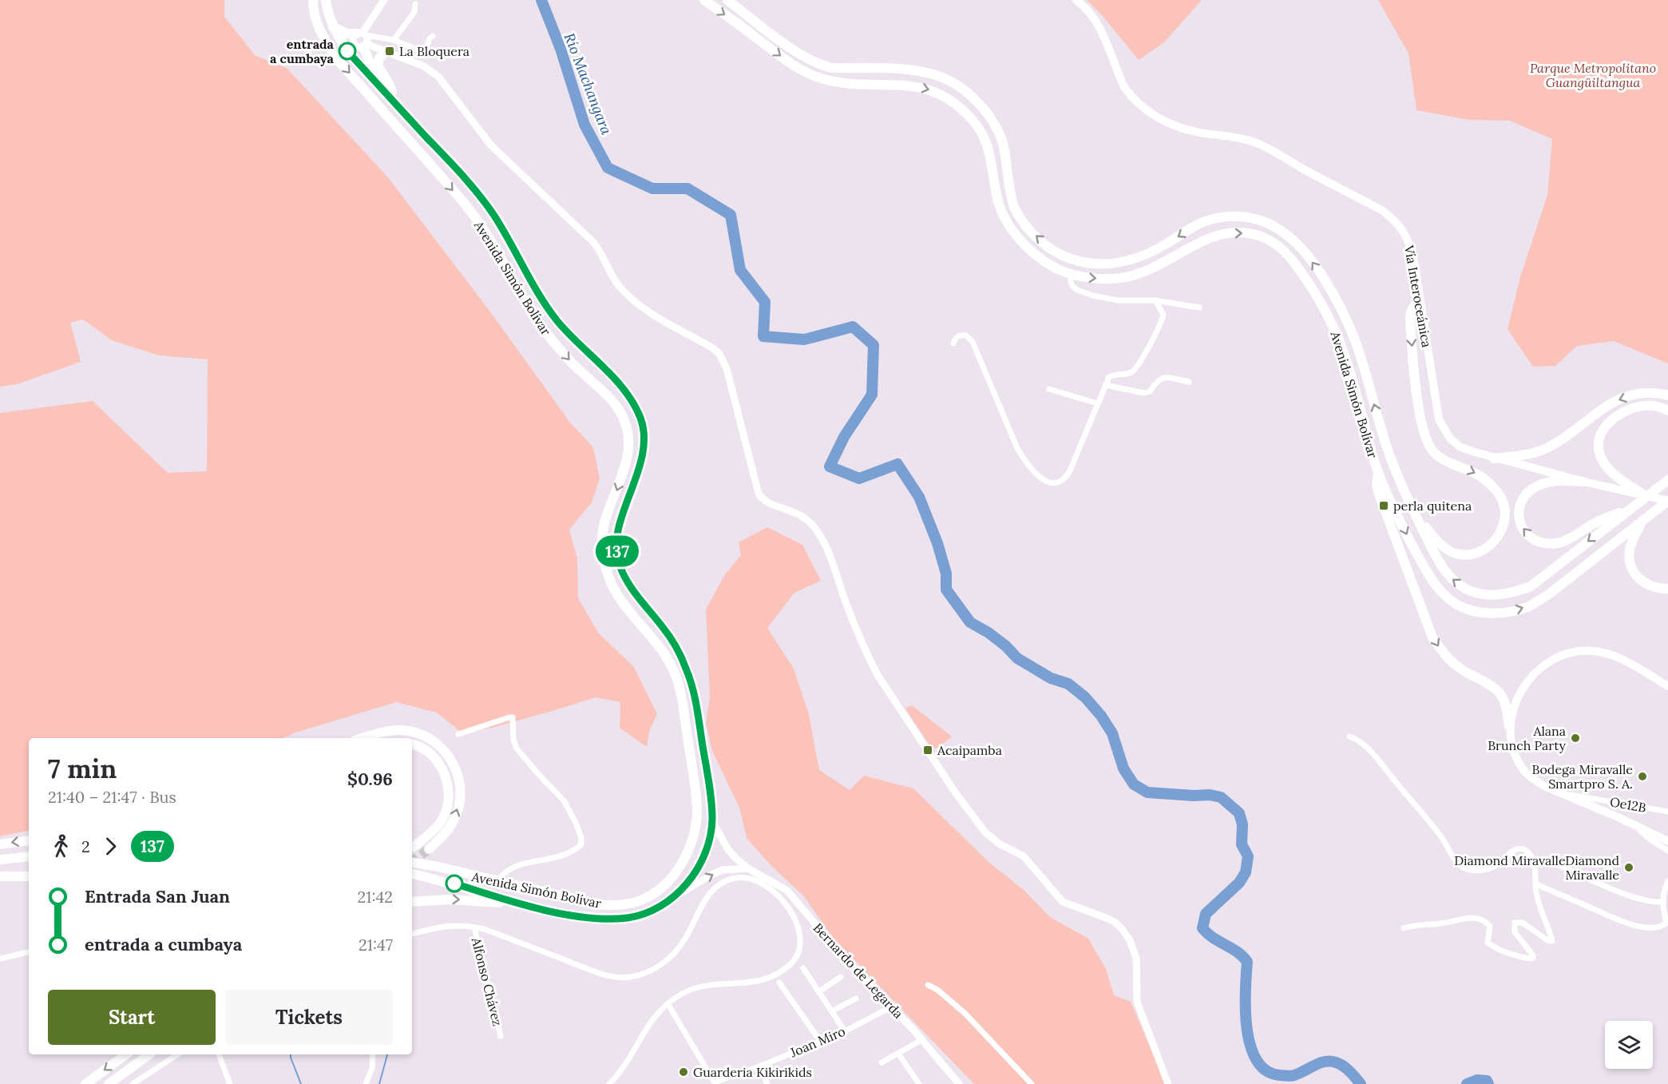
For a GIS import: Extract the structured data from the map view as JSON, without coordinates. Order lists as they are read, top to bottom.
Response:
{
  "streets": {
    "highway": ["Avenida Simón Bolívar"],
    "main road": ["Vía Interoceánica"],
    "street": [
      "Oe12B",
      "Bernardo de Legarda",
      "Alfonso Chávez",
      "Joan Miro"
    ]
  },
  "crossings": [
    ["Avenida Simón Bolívar", "Vía Interoceánica"],
    ["Avenida Simón Bolívar", "Bernardo de Legarda"],
    ["Bernardo de Legarda", "Joan Miro"]
  ],
  "water": ["Río Machangara"],
  "parks": ["Parque Metropolitano Guangüiltangua"],
  "places": {
    "other": [
      "entrada a cumbaya",
      "Alana Brunch Party",
      "Bodega Miravalle Smartpro S. A.",
      "Diamond MiravalleDiamond Miravalle",
      "Guarderia Kikirikids"
    ],
    "transit": ["La Bloquera", "perla quitena", "Acaipamba"]
  },
  "lines": ["bus line 137"],
  "page": {
    "on_map": "137",
    "heading": ["7 min", "21:40 – 21:47 · Bus", "$0.96"],
    "legs": ["2", "137"],
    "list": [
      {
        "name": "Entrada San Juan",
        "value": "21:42"
      },
      {
        "name": "entrada a cumbaya",
        "value": "21:47"
      }
    ],
    "buttons": ["Start", "Tickets"]
  }
}
